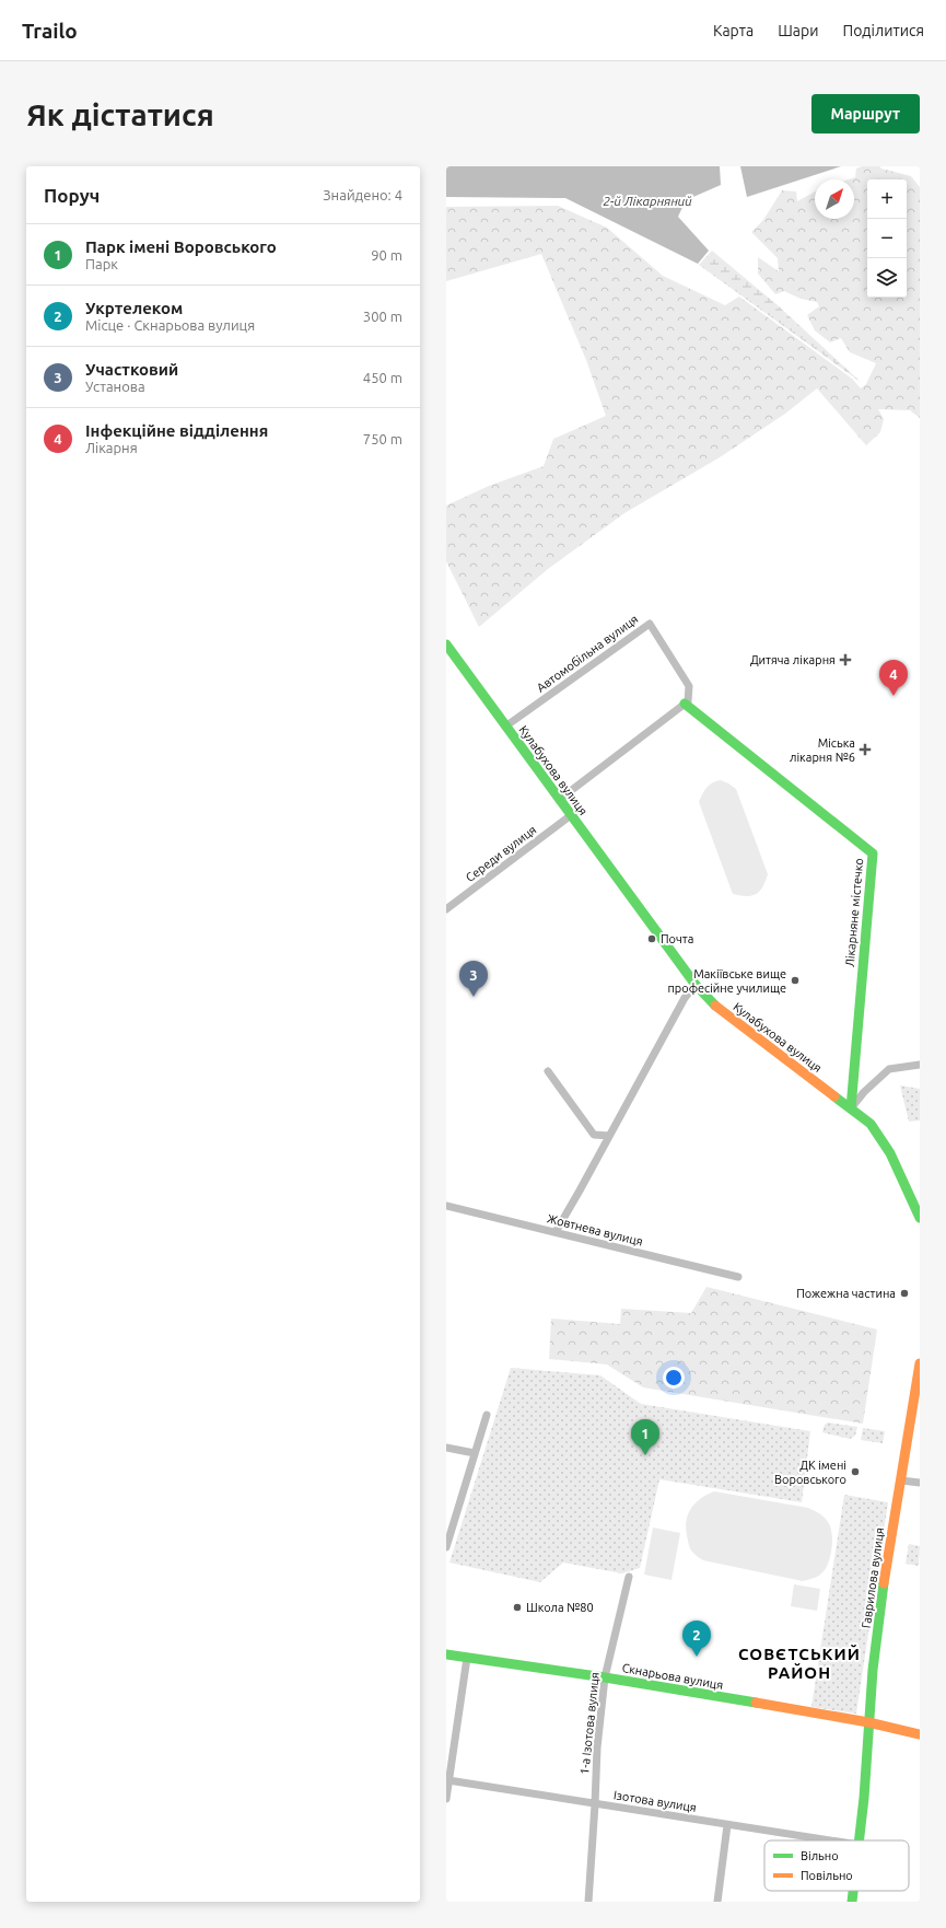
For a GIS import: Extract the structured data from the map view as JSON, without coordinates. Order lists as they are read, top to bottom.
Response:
{
  "streets": {
    "street": [
      "Автомобільна вулиця",
      "Кулабухова вулиця",
      "Середи вулиця",
      "Лікарняне містечко",
      "Жовтнева вулиця",
      "Гаврилова вулиця",
      "Скнарьова вулиця",
      "1-а Ізотова вулиця",
      "Ізотова вулиця"
    ]
  },
  "crossings": [
    ["Автомобільна вулиця", "Кулабухова вулиця"],
    ["Автомобільна вулиця", "Лікарняне містечко"],
    ["Кулабухова вулиця", "Середи вулиця"],
    ["Кулабухова вулиця", "Лікарняне містечко"],
    ["Гаврилова вулиця", "Скнарьова вулиця"],
    ["Скнарьова вулиця", "1-а Ізотова вулиця"],
    ["1-а Ізотова вулиця", "Ізотова вулиця"]
  ],
  "districts": ["СОВЄТСЬКИЙ РАЙОН"],
  "water": ["2-й Лікарняний"],
  "places": {
    "health": ["Дитяча лікарня", "Міська лікарня №6"],
    "other": [
      "Почта",
      "Макіївське вище професійне училище",
      "Пожежна частина",
      "ДК імені Воровського",
      "Школа №80"
    ]
  },
  "legend": ["Вільно", "Повільно"],
  "north": "top right",
  "page": {
    "header": "Trailo",
    "nav": ["Карта", "Шари", "Поділитися"],
    "buttons": "Маршрут",
    "title": "Як дістатися",
    "heading": ["Поруч", "Знайдено: 4"],
    "map_buttons": ["+", "−"],
    "list": [
      {
        "mark": "1",
        "name": "Парк імені Воровського",
        "note": "Парк",
        "value": "90 m"
      },
      {
        "mark": "2",
        "name": "Укртелеком",
        "note": "Місце · Скнарьова вулиця",
        "value": "300 m"
      },
      {
        "mark": "3",
        "name": "Участковий",
        "note": "Установа",
        "value": "450 m"
      },
      {
        "mark": "4",
        "name": "Інфекційне відділення",
        "note": "Лікарня",
        "value": "750 m"
      }
    ],
    "pins": [
      "4",
      "3",
      "1",
      "2"
    ]
  }
}
